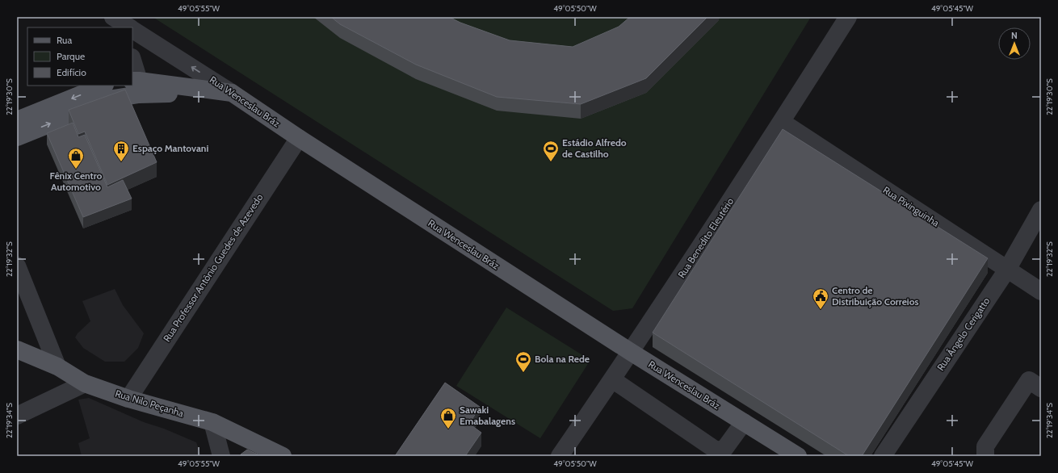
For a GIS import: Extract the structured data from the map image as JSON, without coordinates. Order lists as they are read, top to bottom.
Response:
{
  "streets": {
    "main road": ["Rua Wenceslau Bráz", "Rua Nilo Peçanha"],
    "street": [
      "Rua Pixinguinha",
      "Rua Benedito Eleutério",
      "Rua Professor Antônio Guedes de Azevedo",
      "Rua Ângelo Cerigatto"
    ]
  },
  "crossings": [
    ["Rua Wenceslau Bráz", "Rua Benedito Eleutério"],
    ["Rua Wenceslau Bráz", "Rua Professor Antônio Guedes de Azevedo"],
    ["Rua Pixinguinha", "Rua Benedito Eleutério"],
    ["Rua Pixinguinha", "Rua Ângelo Cerigatto"],
    ["Rua Professor Antônio Guedes de Azevedo", "Rua Nilo Peçanha"]
  ],
  "places": {
    "building": ["Espaço Mantovani"],
    "sports": ["Estádio Alfredo de Castilho", "Bola na Rede"],
    "shop": ["Fênix Centro Automotivo", "Sawaki Emabalagens"],
    "public building": ["Centro de Distribuição Correios"]
  },
  "legend": ["Rua", "Parque", "Edifício"],
  "north": "top",
  "coordinates": [
    "49°05'55\"W",
    "49°05'50\"W",
    "49°05'45\"W",
    "22°19'30\"S",
    "22°19'32\"S",
    "22°19'34\"S"
  ]
}
